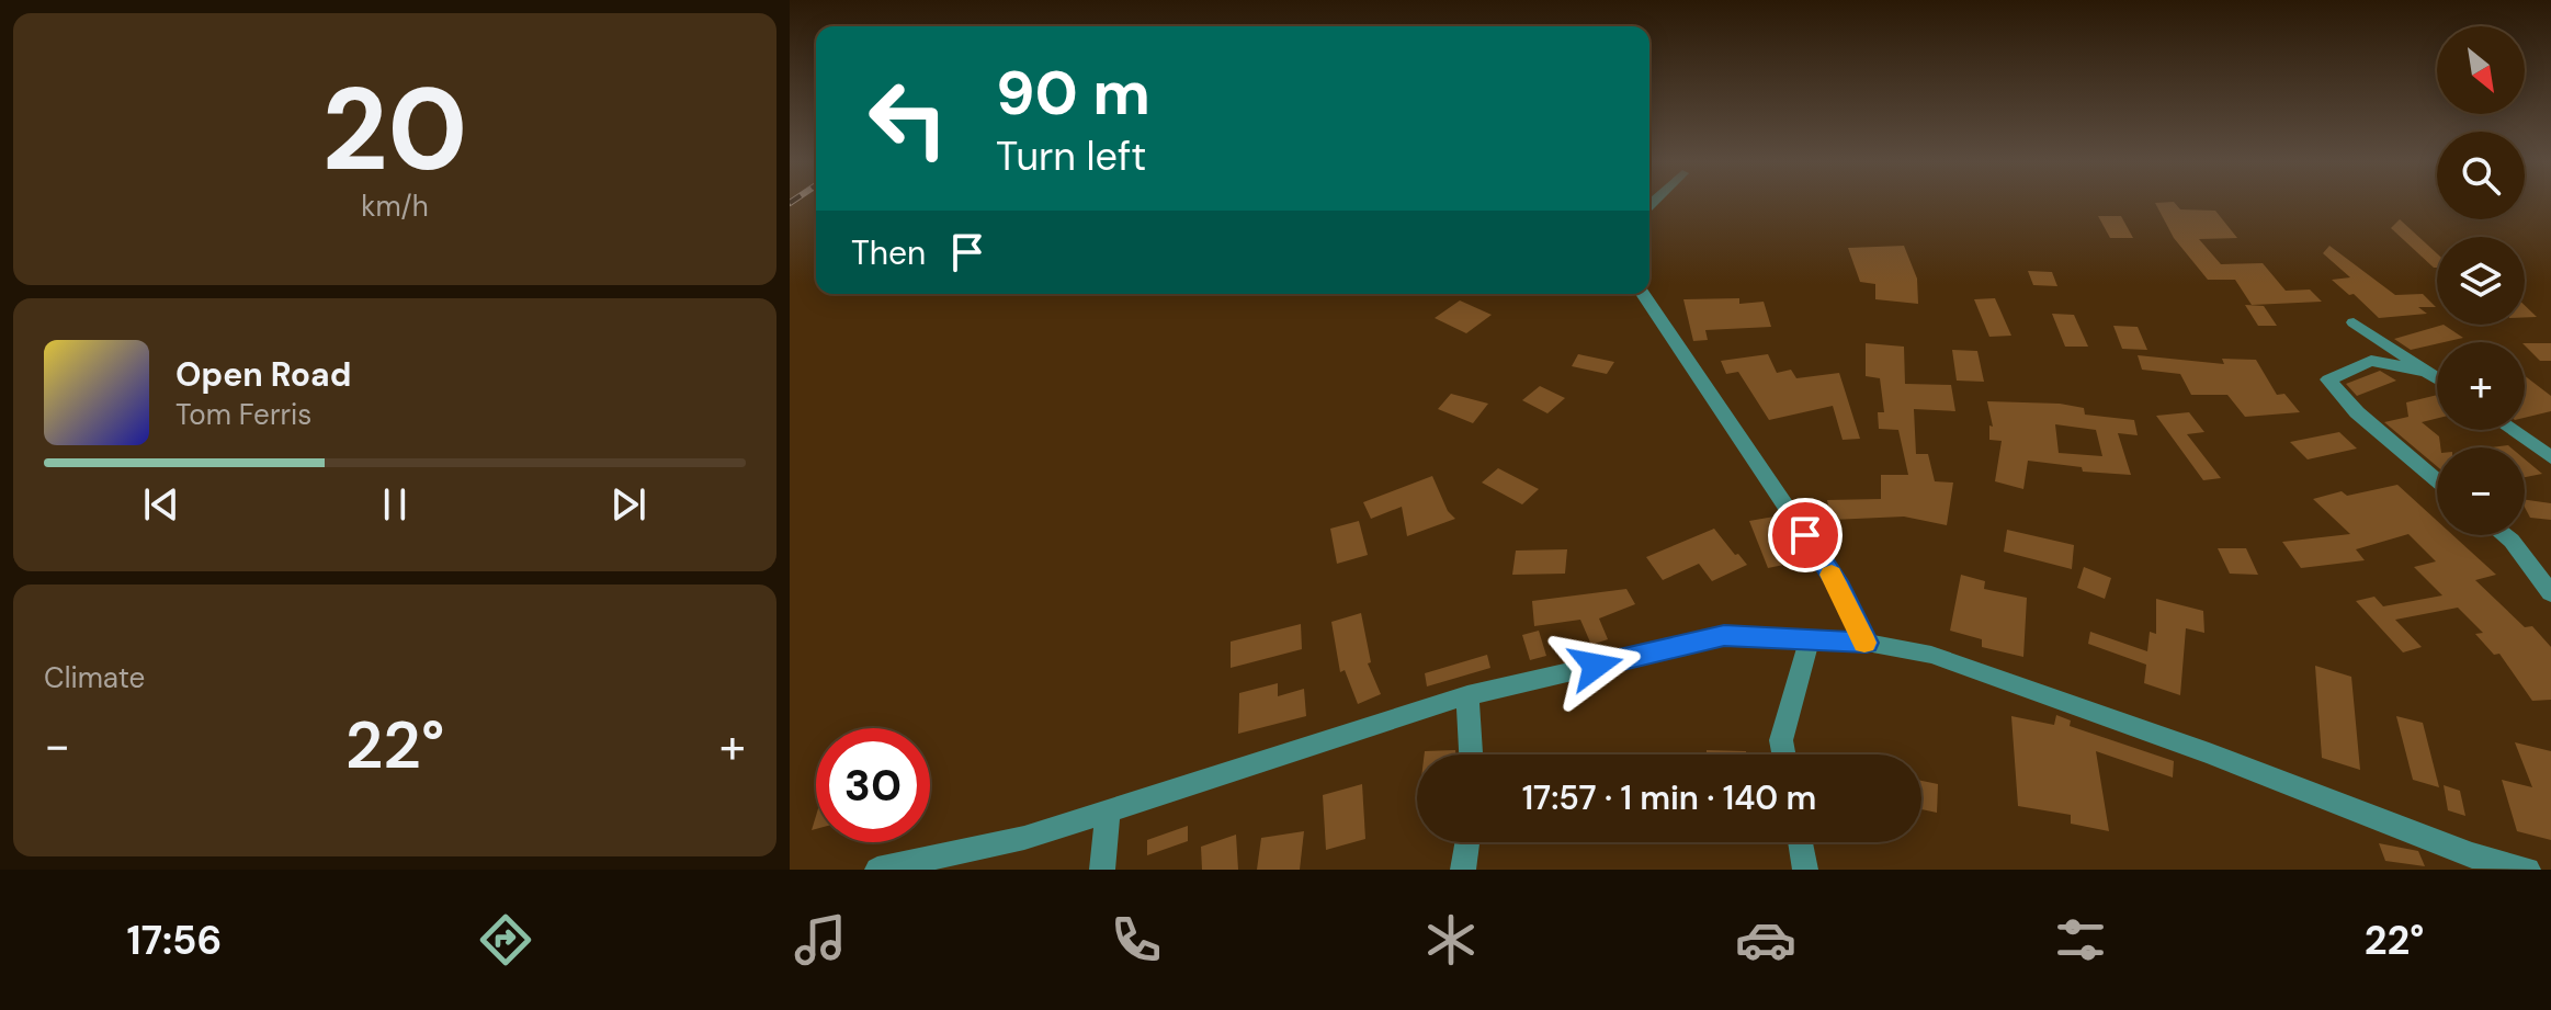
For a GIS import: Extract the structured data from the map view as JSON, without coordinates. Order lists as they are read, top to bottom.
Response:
{
  "north": "bottom right",
  "page": {
    "tile": [
      ["20", "km/h"],
      "Climate"
    ],
    "map_buttons": ["+", "−"],
    "turn": ["90 m", "Turn left"],
    "then": "Then",
    "song": ["Open Road", "Tom Ferris"],
    "heat": ["−", "22°", "+"],
    "limit": "30",
    "trip": "17:57 · 1 min · 140 m",
    "tabs": ["17:56", "22°"]
  }
}
